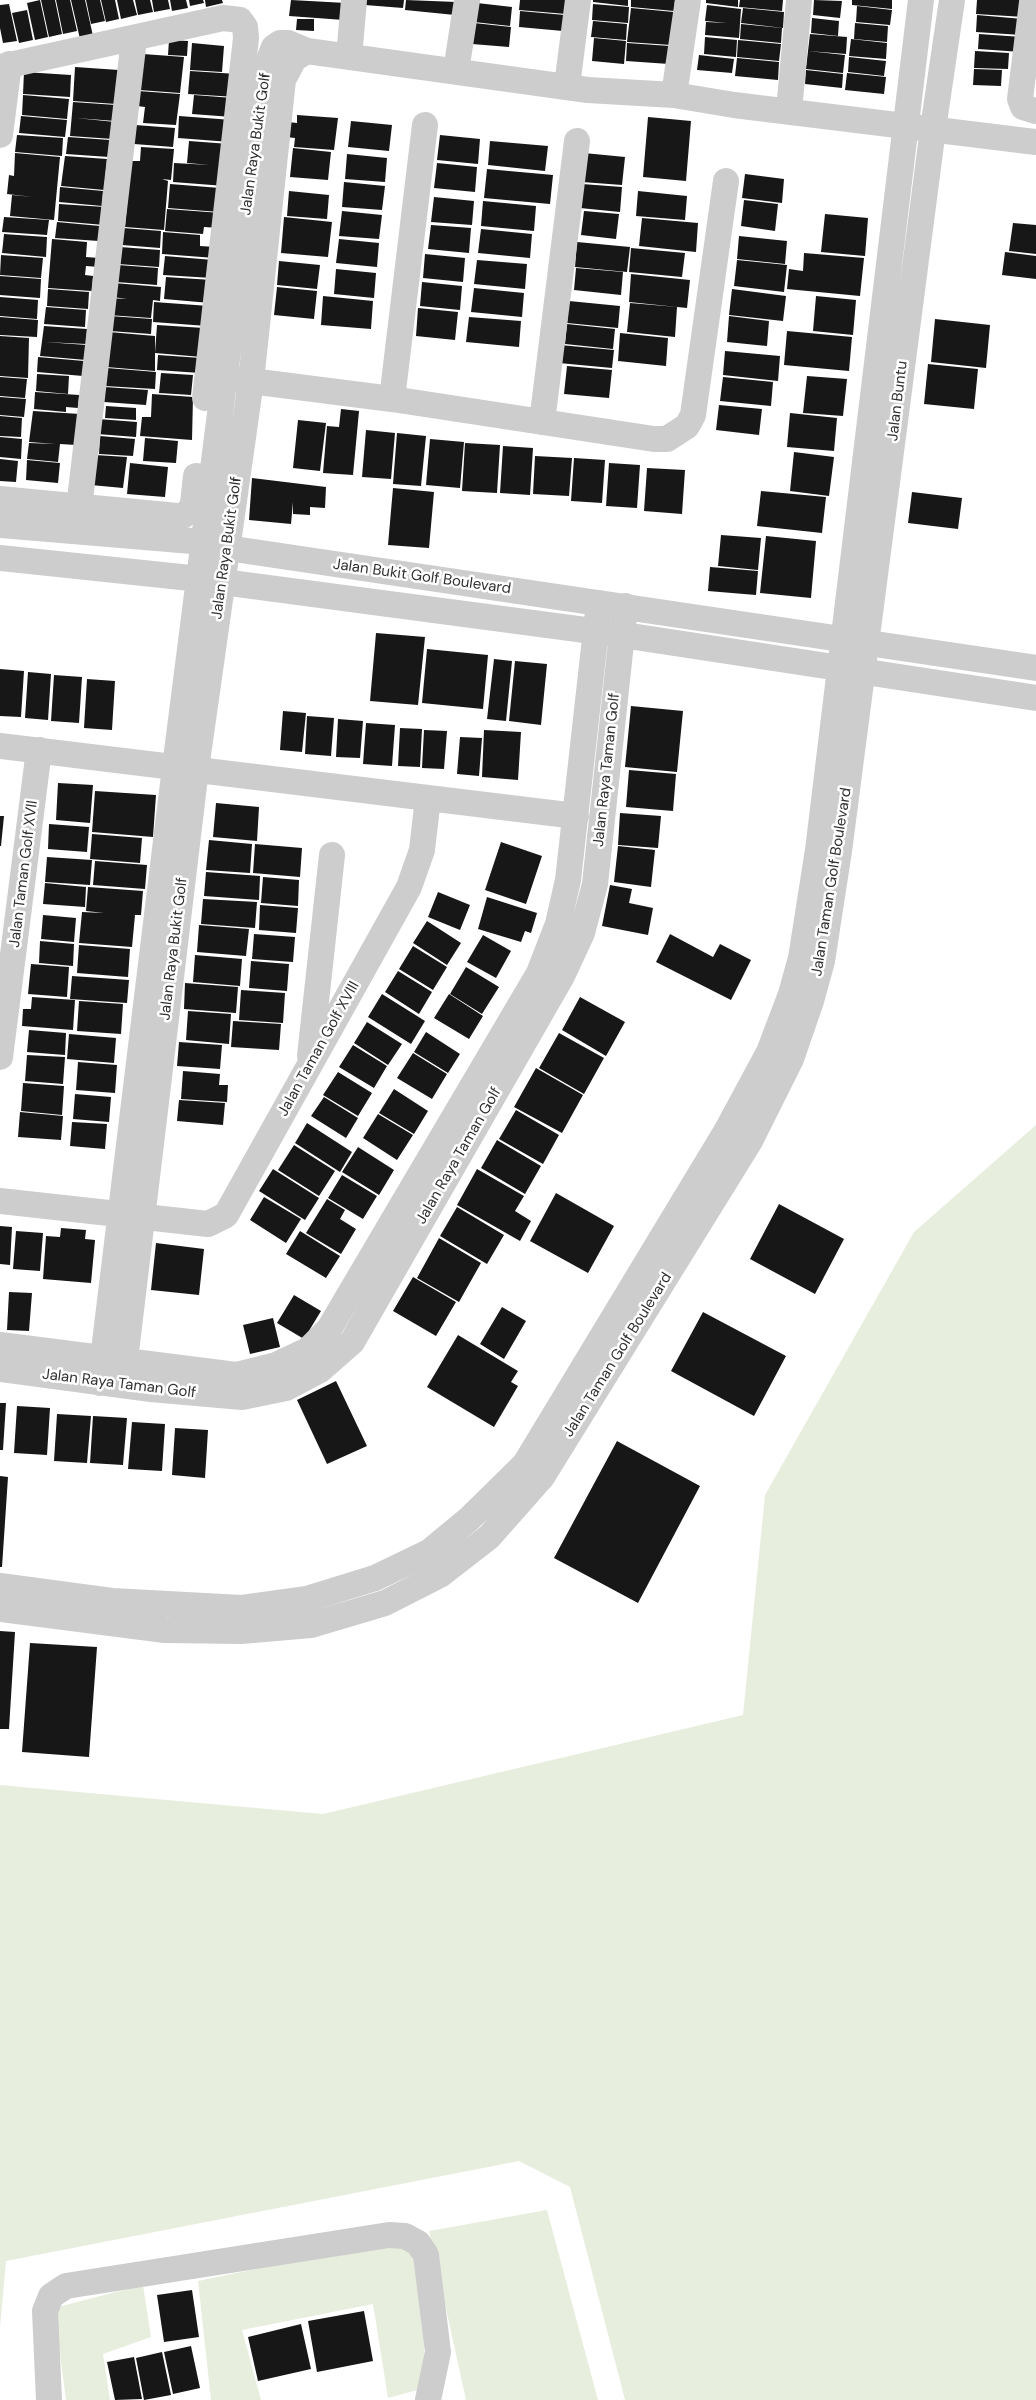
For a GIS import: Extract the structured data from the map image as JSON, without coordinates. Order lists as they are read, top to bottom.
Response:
{
  "streets": {
    "street": [
      "Jalan Raya Bukit Golf",
      "Jalan Buntu",
      "Jalan Bukit Golf Boulevard",
      "Jalan Raya Taman Golf",
      "Jalan Taman Golf XVII",
      "Jalan Taman Golf Boulevard",
      "Jalan Taman Golf XVIII"
    ]
  },
  "crossings": [
    ["Jalan Raya Bukit Golf", "Jalan Bukit Golf Boulevard"],
    ["Jalan Raya Bukit Golf", "Jalan Raya Taman Golf"],
    ["Jalan Raya Bukit Golf", "Jalan Taman Golf XVIII"],
    ["Jalan Buntu", "Jalan Bukit Golf Boulevard"],
    ["Jalan Buntu", "Jalan Taman Golf Boulevard"],
    ["Jalan Bukit Golf Boulevard", "Jalan Raya Taman Golf"]
  ]
}
